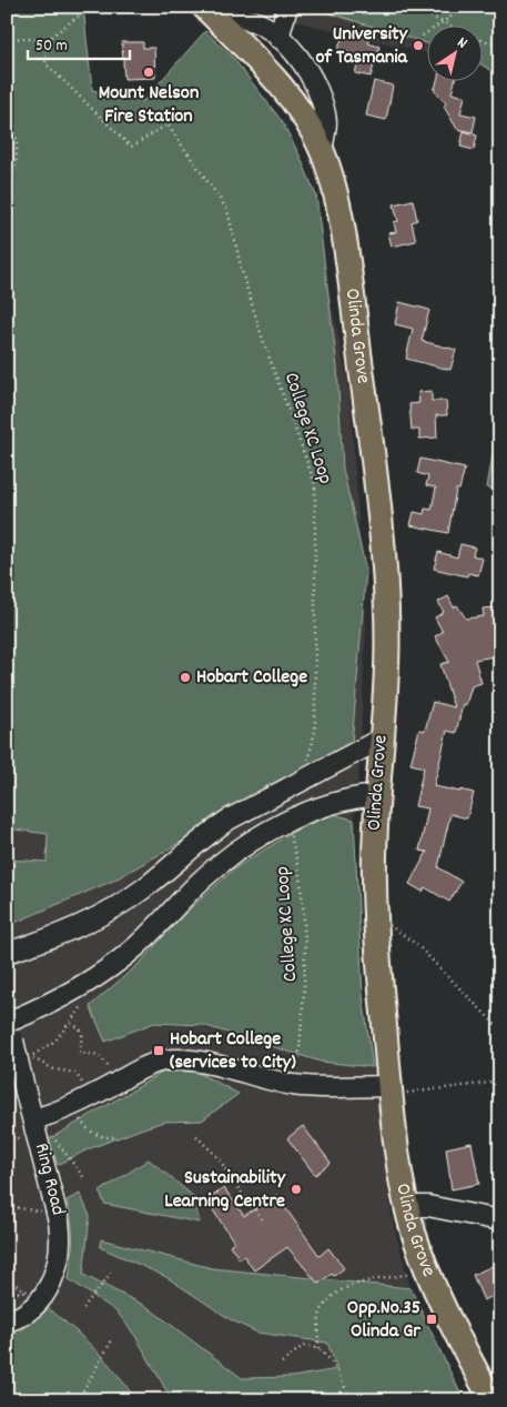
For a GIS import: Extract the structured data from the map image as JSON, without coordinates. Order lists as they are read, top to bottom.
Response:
{
  "streets": {
    "main road": ["Olinda Grove"],
    "street": ["Ring Road"],
    "path": ["College XC Loop"]
  },
  "places": {
    "other": [
      "University of Tasmania",
      "Mount Nelson Fire Station",
      "Hobart College",
      "Sustainability Learning Centre"
    ],
    "transit": ["Hobart College (services to City)", "Opp.No.35 Olinda Gr"]
  },
  "scale_bar": "50 m",
  "north": "top right"
}
